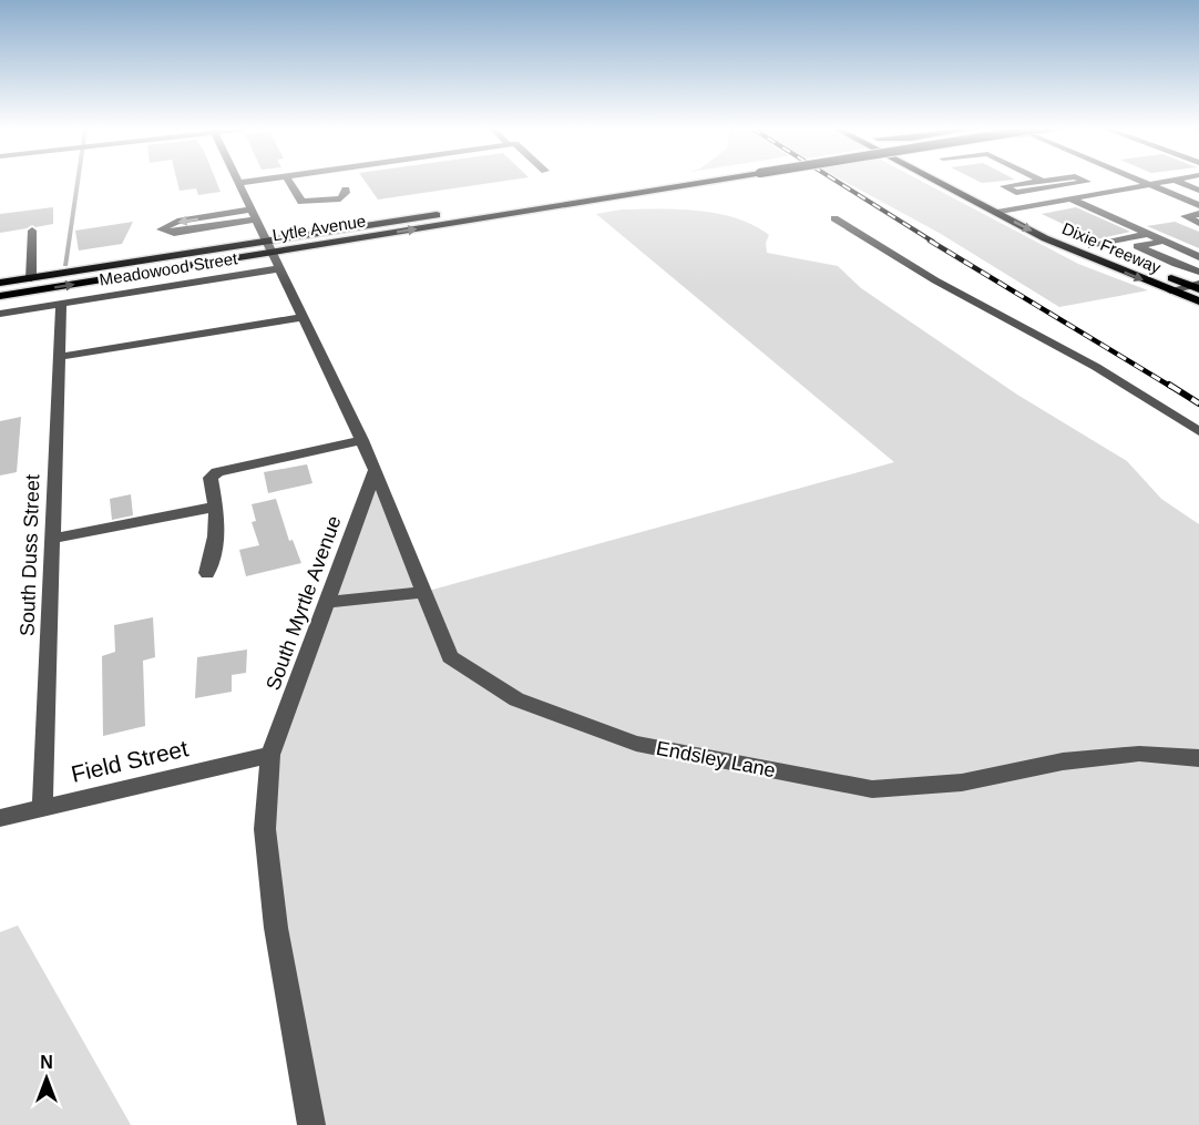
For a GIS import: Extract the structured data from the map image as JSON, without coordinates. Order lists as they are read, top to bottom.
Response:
{
  "streets": {
    "main road": ["Lytle Avenue", "Dixie Freeway"],
    "street": [
      "Meadowood Street",
      "South Duss Street",
      "South Myrtle Avenue",
      "Endsley Lane",
      "Field Street"
    ]
  },
  "crossings": [
    ["Lytle Avenue", "Meadowood Street"],
    ["Meadowood Street", "South Duss Street"],
    ["South Duss Street", "Field Street"],
    ["South Myrtle Avenue", "Endsley Lane"],
    ["South Myrtle Avenue", "Field Street"]
  ],
  "north": "top"
}
